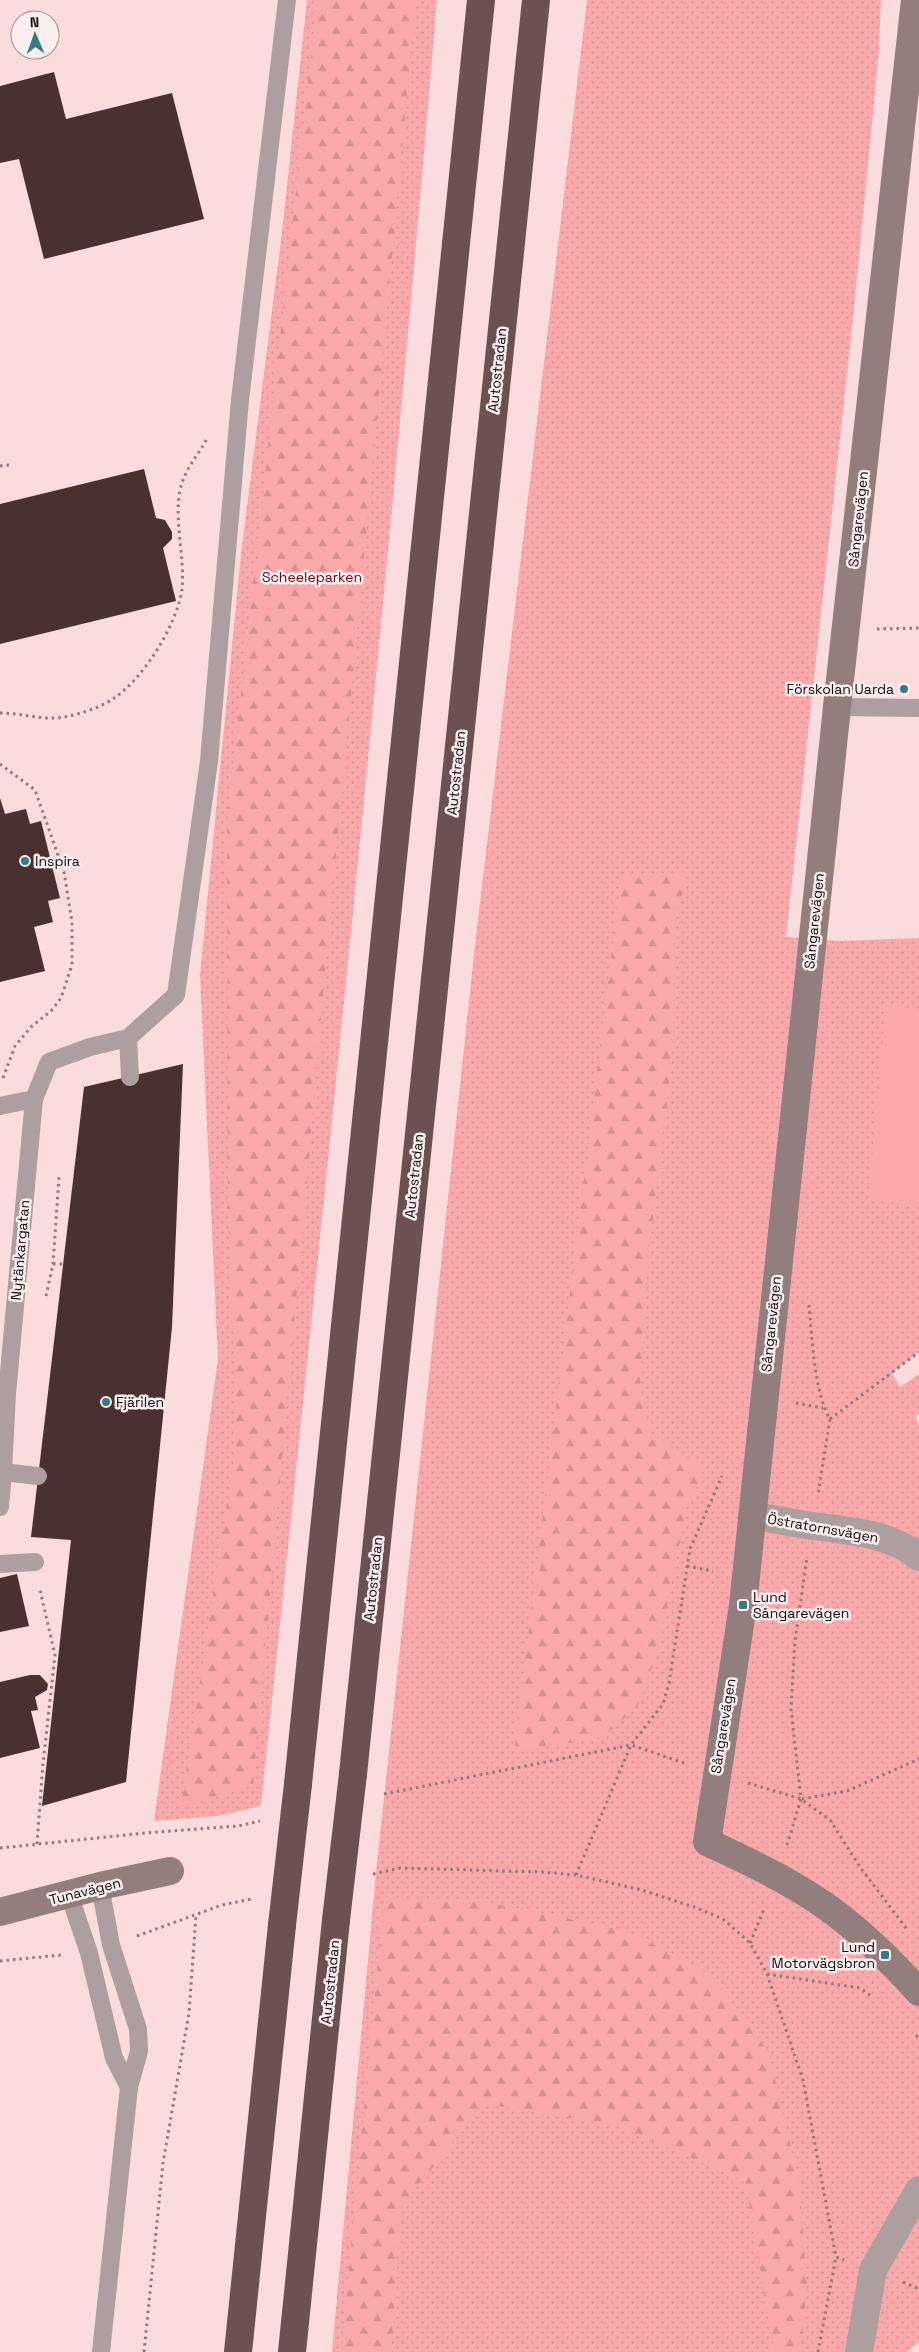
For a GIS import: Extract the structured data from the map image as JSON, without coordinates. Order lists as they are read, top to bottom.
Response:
{
  "streets": {
    "highway": ["Autostradan"],
    "street": ["Sångarevägen", "Östratornsvägen", "Tunavägen"],
    "lane": ["Nytänkargatan"]
  },
  "crossings": [
    ["Sångarevägen", "Östratornsvägen"]
  ],
  "parks": ["Scheeleparken"],
  "places": {
    "other": ["Förskolan Uarda", "Inspira", "Fjärilen"],
    "transit": ["Lund Sångarevägen", "Lund Motorvägsbron"]
  },
  "north": "top"
}
